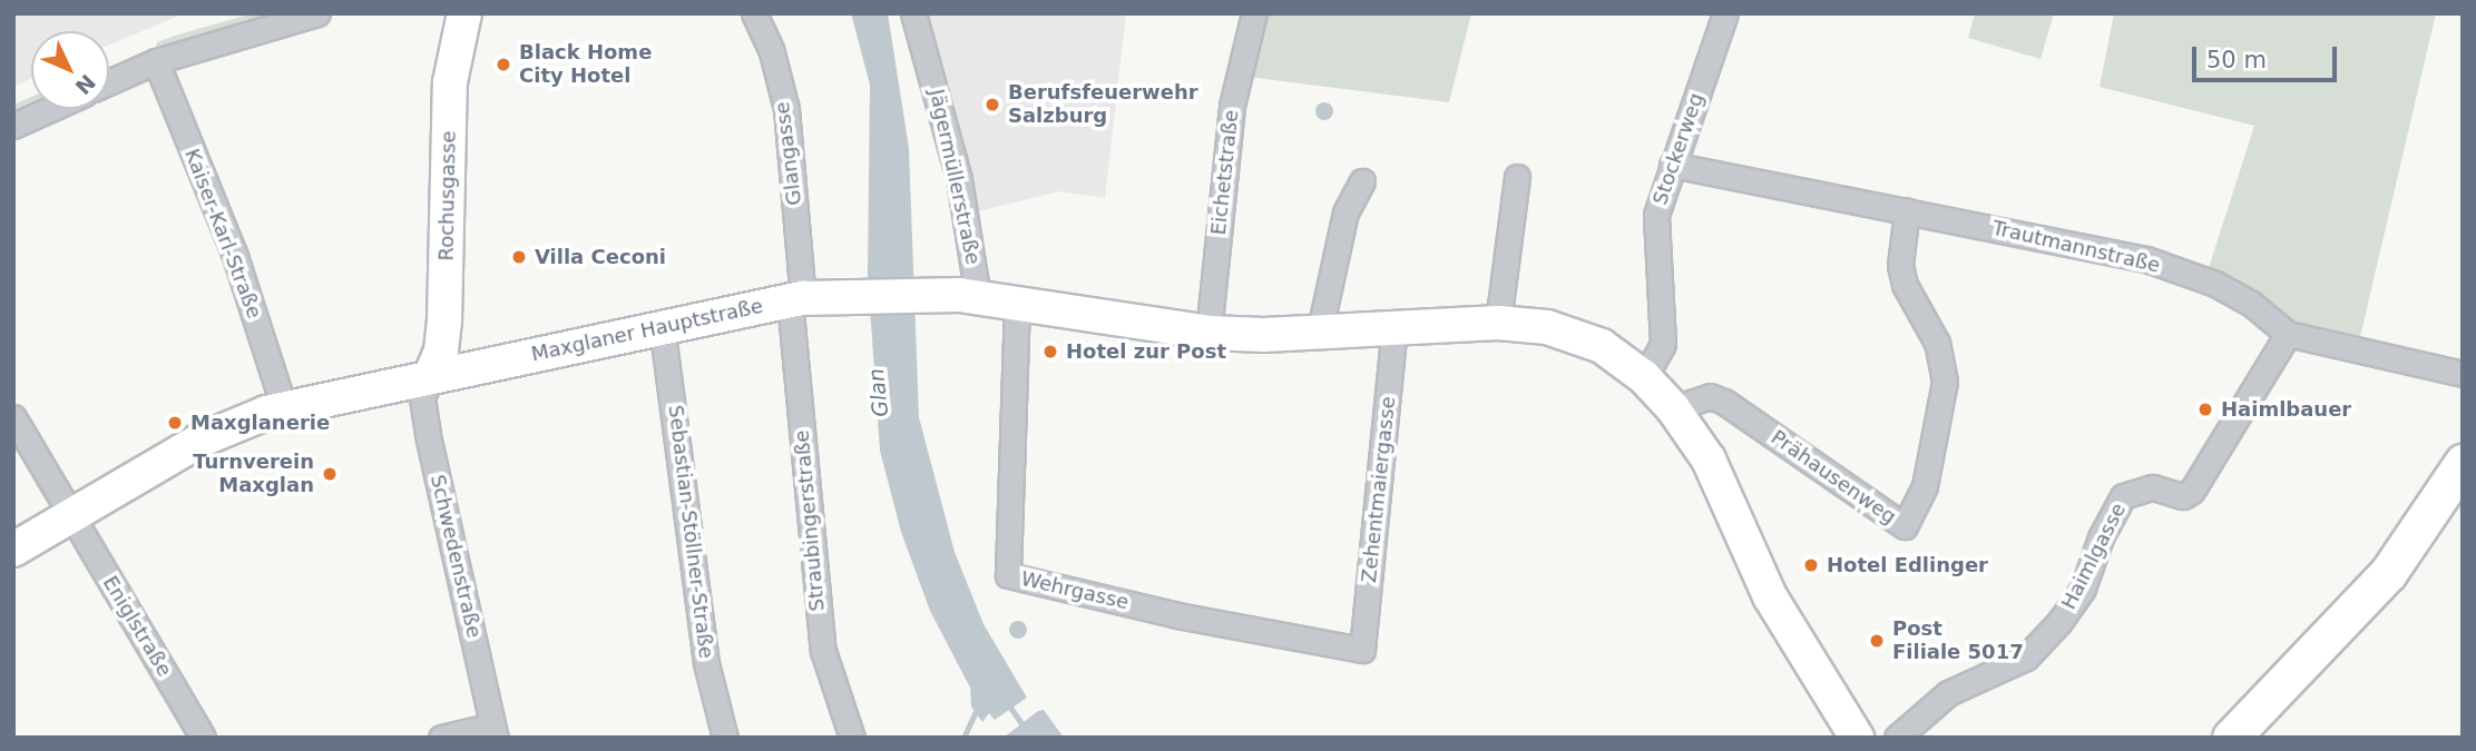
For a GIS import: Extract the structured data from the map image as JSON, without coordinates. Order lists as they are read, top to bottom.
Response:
{
  "streets": {
    "street": [
      "Stockerweg",
      "Glangasse",
      "Eichetstraße",
      "Jägermüllerstraße",
      "Rochusgasse",
      "Kaiser-Karl-Straße",
      "Trautmannstraße",
      "Maxglaner Hauptstraße",
      "Prähausenweg",
      "Zehentmaiergasse",
      "Straubingerstraße",
      "Sebastian-Stöllner-Straße",
      "Schwedenstraße",
      "Haimlgasse",
      "Wehrgasse",
      "Eniglstraße"
    ]
  },
  "crossings": [
    ["Stockerweg", "Trautmannstraße"],
    ["Stockerweg", "Maxglaner Hauptstraße"],
    ["Glangasse", "Maxglaner Hauptstraße"],
    ["Glangasse", "Straubingerstraße"],
    ["Eichetstraße", "Maxglaner Hauptstraße"],
    ["Jägermüllerstraße", "Maxglaner Hauptstraße"],
    ["Rochusgasse", "Maxglaner Hauptstraße"],
    ["Rochusgasse", "Schwedenstraße"],
    ["Kaiser-Karl-Straße", "Maxglaner Hauptstraße"],
    ["Trautmannstraße", "Prähausenweg"],
    ["Trautmannstraße", "Haimlgasse"],
    ["Maxglaner Hauptstraße", "Prähausenweg"],
    ["Maxglaner Hauptstraße", "Zehentmaiergasse"],
    ["Maxglaner Hauptstraße", "Straubingerstraße"],
    ["Maxglaner Hauptstraße", "Sebastian-Stöllner-Straße"],
    ["Maxglaner Hauptstraße", "Schwedenstraße"],
    ["Maxglaner Hauptstraße", "Wehrgasse"],
    ["Maxglaner Hauptstraße", "Eniglstraße"],
    ["Zehentmaiergasse", "Wehrgasse"]
  ],
  "water": ["Glan"],
  "places": [
    "Black Home City Hotel",
    "Berufsfeuerwehr Salzburg",
    "Villa Ceconi",
    "Hotel zur Post",
    "Haimlbauer",
    "Maxglanerie",
    "Turnverein Maxglan",
    "Hotel Edlinger",
    "Post Filiale 5017"
  ],
  "scale_bar": "50 m",
  "north": "bottom right"
}
